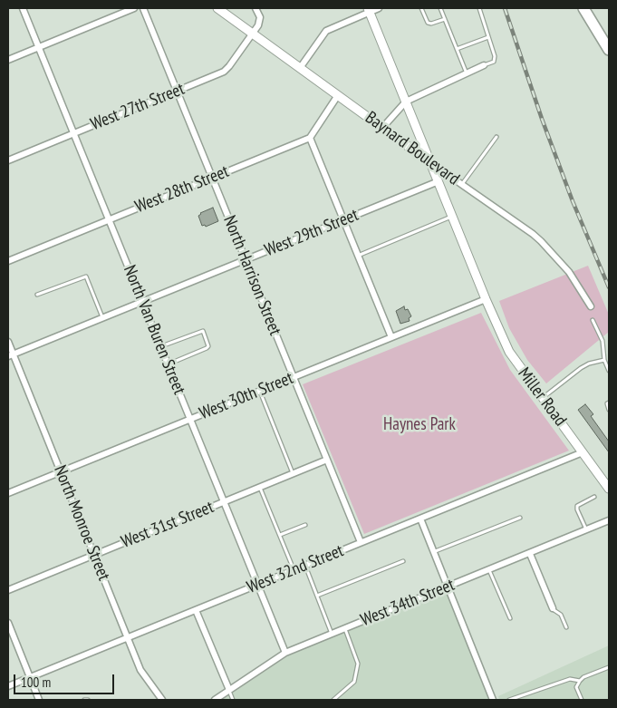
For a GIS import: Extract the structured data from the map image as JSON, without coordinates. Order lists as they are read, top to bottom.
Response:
{
  "streets": {
    "street": [
      "West 27th Street",
      "Baynard Boulevard",
      "West 28th Street",
      "West 29th Street",
      "North Harrison Street",
      "North Van Buren Street",
      "West 30th Street",
      "Miller Road",
      "North Monroe Street",
      "West 31st Street",
      "West 32nd Street",
      "West 34th Street"
    ]
  },
  "crossings": [
    ["West 27th Street", "Baynard Boulevard"],
    ["West 27th Street", "North Harrison Street"],
    ["West 27th Street", "North Van Buren Street"],
    ["Baynard Boulevard", "Miller Road"],
    ["West 28th Street", "North Harrison Street"],
    ["West 28th Street", "North Van Buren Street"],
    ["West 29th Street", "North Harrison Street"],
    ["West 29th Street", "North Van Buren Street"],
    ["West 29th Street", "Miller Road"],
    ["West 29th Street", "North Monroe Street"],
    ["North Harrison Street", "West 30th Street"],
    ["North Harrison Street", "West 31st Street"],
    ["North Harrison Street", "West 32nd Street"],
    ["North Van Buren Street", "West 30th Street"],
    ["North Van Buren Street", "West 31st Street"],
    ["North Van Buren Street", "West 32nd Street"],
    ["North Van Buren Street", "West 34th Street"],
    ["West 30th Street", "Miller Road"],
    ["West 30th Street", "North Monroe Street"],
    ["Miller Road", "West 32nd Street"],
    ["North Monroe Street", "West 31st Street"],
    ["North Monroe Street", "West 32nd Street"]
  ],
  "parks": ["Haynes Park"],
  "scale_bar": "100 m"
}
